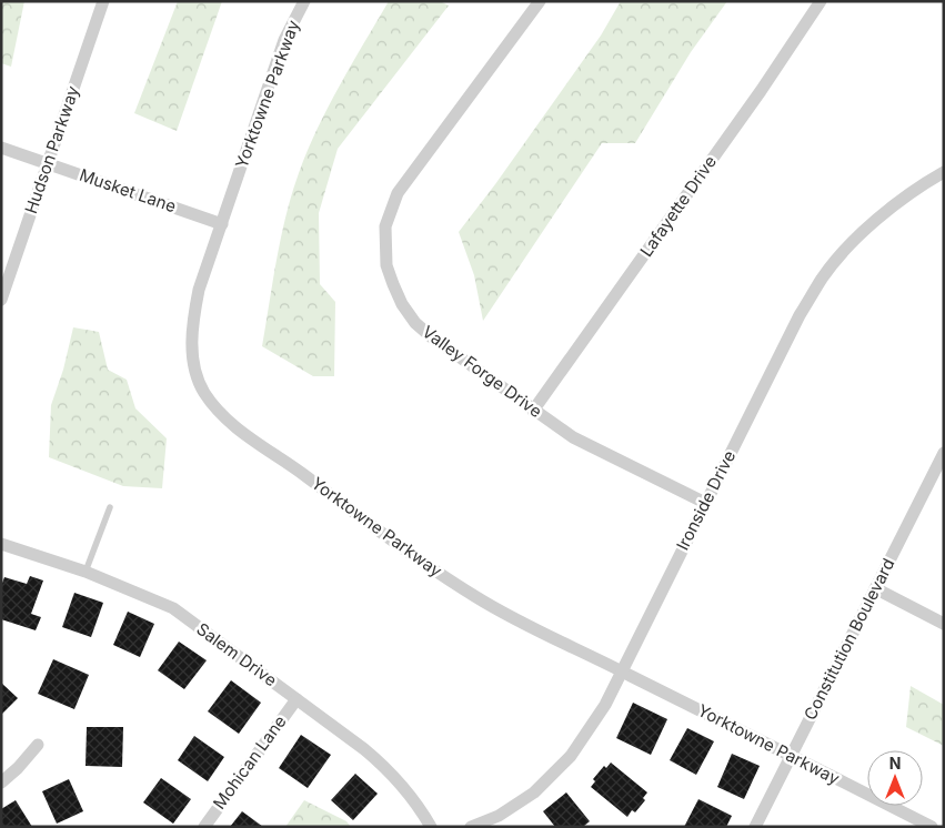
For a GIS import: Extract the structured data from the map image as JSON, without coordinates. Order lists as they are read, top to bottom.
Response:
{
  "streets": {
    "street": [
      "Yorktowne Parkway",
      "Hudson Parkway",
      "Musket Lane",
      "Lafayette Drive",
      "Valley Forge Drive",
      "Ironside Drive",
      "Constitution Boulevard",
      "Salem Drive",
      "Mohican Lane"
    ]
  },
  "crossings": [
    ["Yorktowne Parkway", "Musket Lane"],
    ["Yorktowne Parkway", "Ironside Drive"],
    ["Yorktowne Parkway", "Constitution Boulevard"],
    ["Hudson Parkway", "Musket Lane"],
    ["Lafayette Drive", "Valley Forge Drive"],
    ["Valley Forge Drive", "Ironside Drive"],
    ["Salem Drive", "Mohican Lane"]
  ],
  "north": "top"
}
